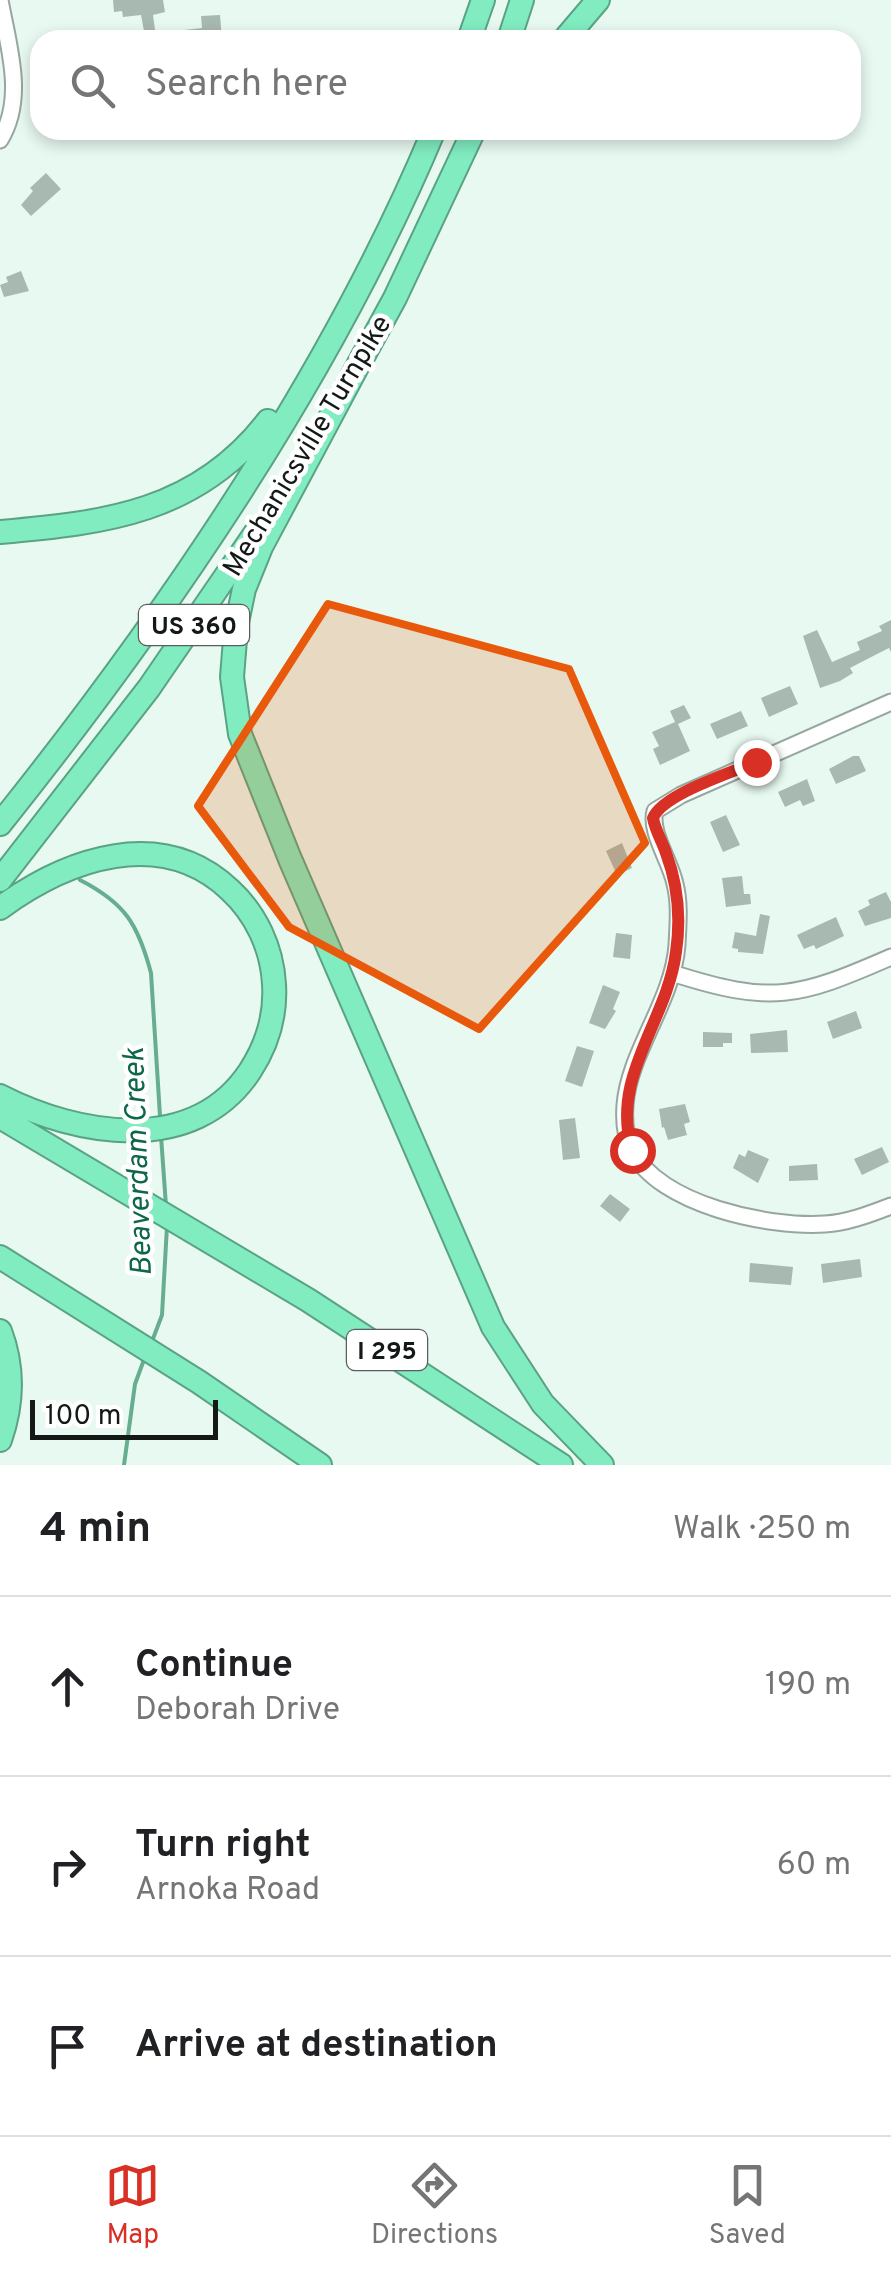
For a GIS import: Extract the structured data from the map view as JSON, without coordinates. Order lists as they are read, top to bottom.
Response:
{
  "streets": {
    "highway": ["Mechanicsville Turnpike", "US 360", "I 295"]
  },
  "crossings": [
    ["Mechanicsville Turnpike", "US 360"]
  ],
  "water": ["Beaverdam Creek"],
  "scale_bar": "100 m",
  "page": {
    "search": "Search here",
    "scale": "100 m",
    "heading": ["4 min", "Walk · 250 m"],
    "list": [
      ["Continue", "Deborah Drive", "190 m"],
      ["Turn right", "Arnoka Road", "60 m"],
      "Arrive at destination"
    ],
    "nav": ["Map", "Directions", "Saved"]
  }
}
